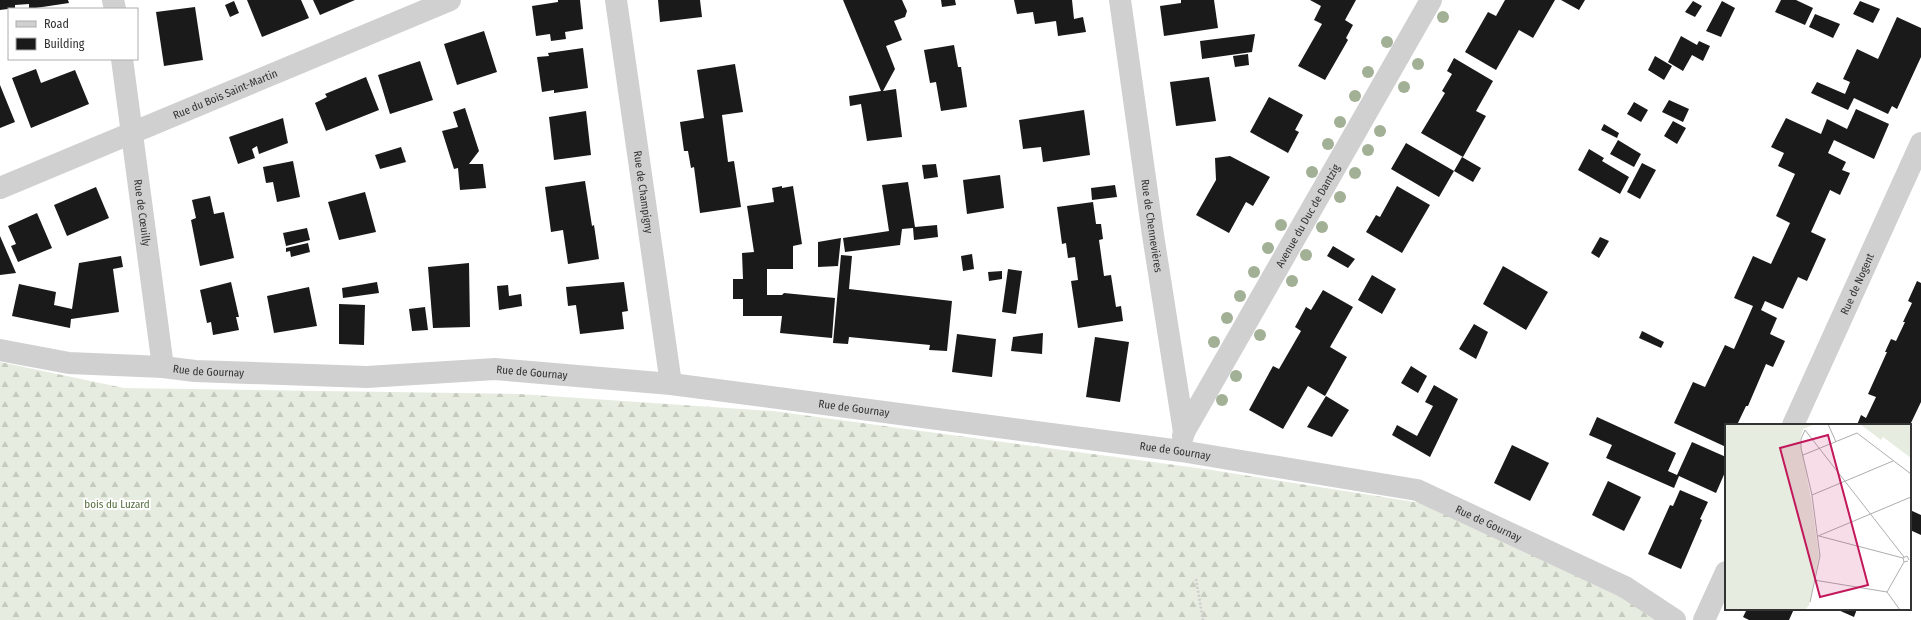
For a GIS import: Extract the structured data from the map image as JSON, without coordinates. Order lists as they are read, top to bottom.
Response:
{
  "streets": {
    "street": [
      "Rue du Bois Saint-Martin",
      "Rue de Champigny",
      "Rue de Cœuilly",
      "Avenue du Duc de Dantzig",
      "Rue de Chennevières",
      "Rue de Nogent",
      "Rue de Gournay"
    ]
  },
  "crossings": [
    ["Rue du Bois Saint-Martin", "Rue de Cœuilly"],
    ["Rue de Champigny", "Rue de Gournay"],
    ["Rue de Cœuilly", "Rue de Gournay"],
    ["Avenue du Duc de Dantzig", "Rue de Chennevières"],
    ["Avenue du Duc de Dantzig", "Rue de Gournay"],
    ["Rue de Chennevières", "Rue de Gournay"]
  ],
  "parks": ["bois du Luzard"],
  "legend": ["Road", "Building"]
}
